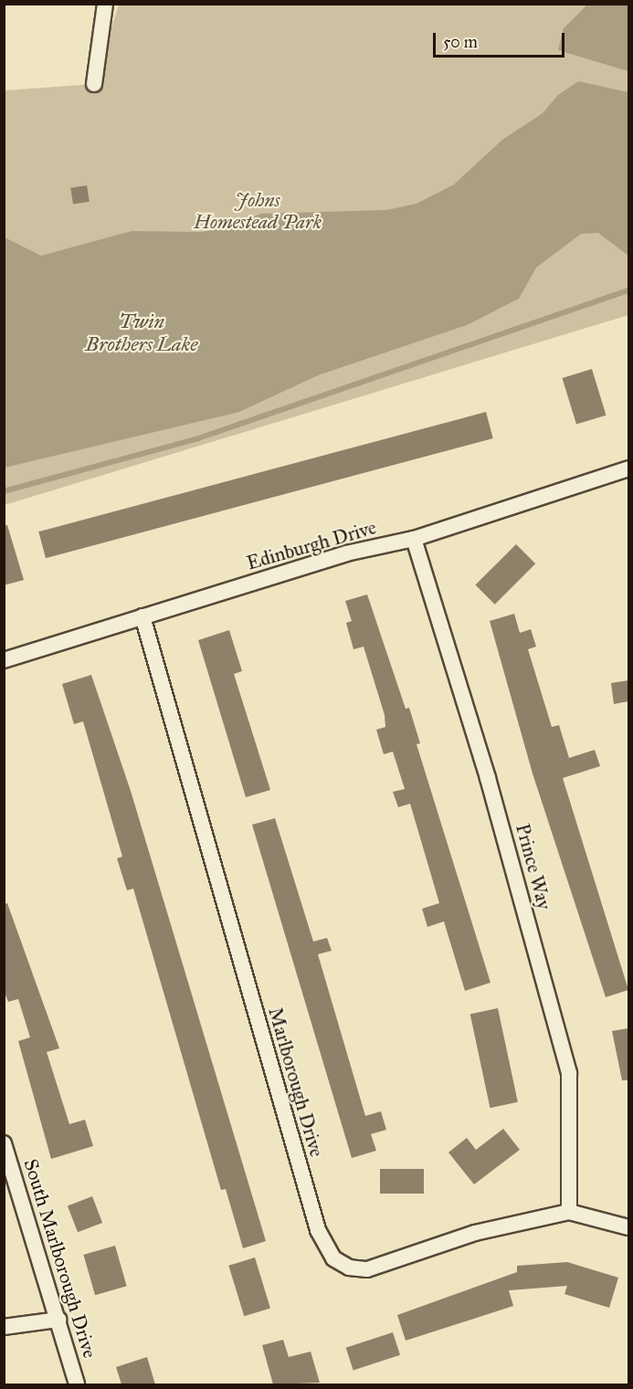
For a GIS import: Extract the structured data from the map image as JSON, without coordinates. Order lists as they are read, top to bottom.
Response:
{
  "streets": {
    "street": [
      "Edinburgh Drive",
      "Prince Way",
      "Marlborough Drive",
      "South Marlborough Drive"
    ]
  },
  "crossings": [
    ["Edinburgh Drive", "Prince Way"],
    ["Edinburgh Drive", "Marlborough Drive"],
    ["Prince Way", "Marlborough Drive"]
  ],
  "water": ["Twin Brothers Lake"],
  "parks": ["Johns Homestead Park"],
  "scale_bar": "50 m"
}
